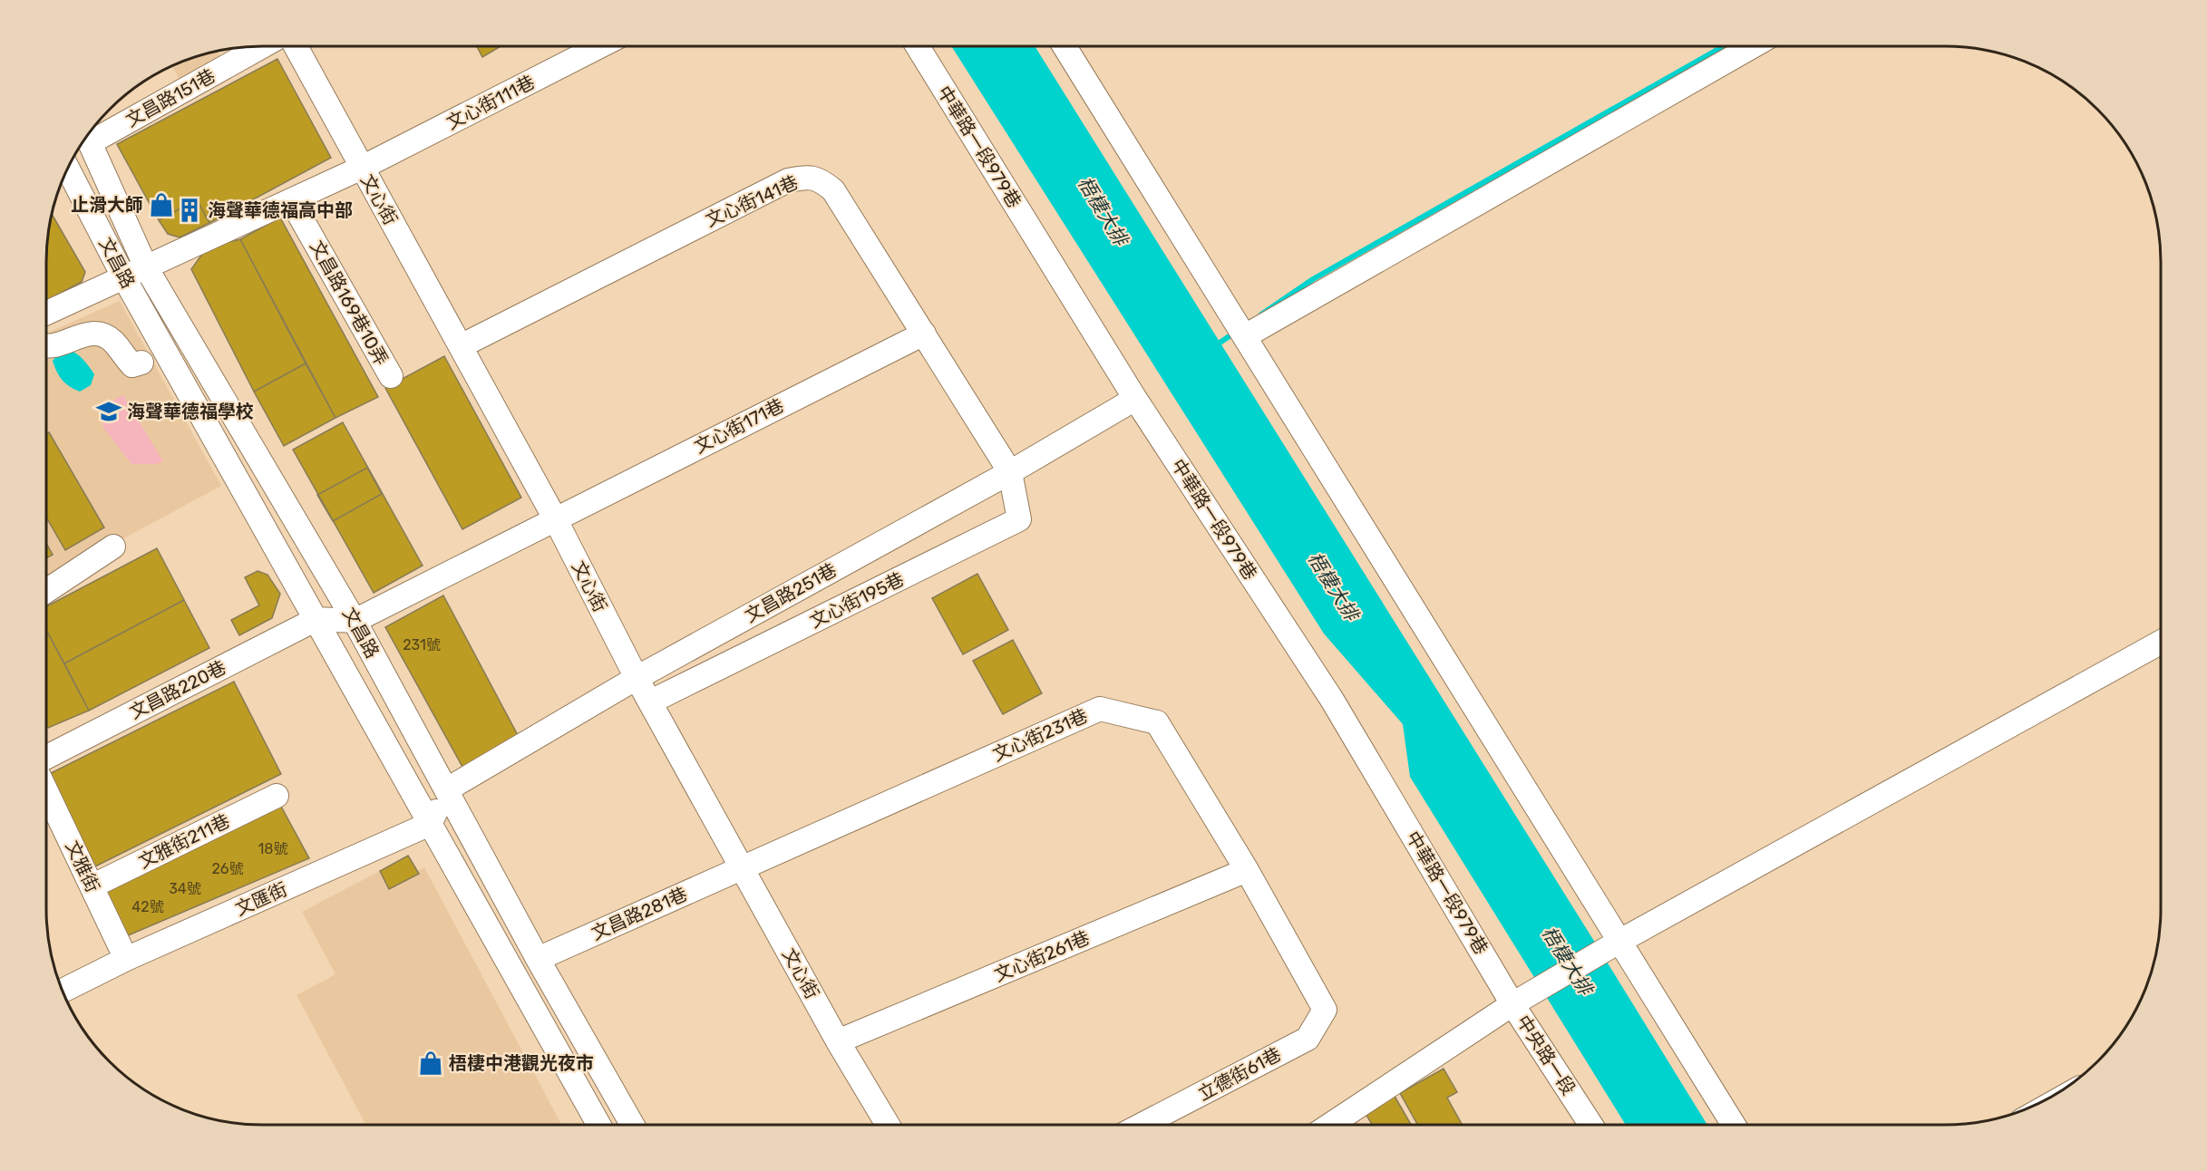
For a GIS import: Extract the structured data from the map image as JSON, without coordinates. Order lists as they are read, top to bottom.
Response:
{
  "streets": {
    "street": [
      "文昌路151巷",
      "文心街111巷",
      "中華路一段979巷",
      "文心街",
      "文心街141巷",
      "文昌路",
      "文昌路169巷10弄",
      "文心街171巷",
      "文昌路251巷",
      "文心街195巷",
      "文昌路220巷",
      "文心街231巷",
      "文雅街211巷",
      "文雅街",
      "文匯街",
      "文昌路281巷",
      "文心街261巷",
      "中央路一段",
      "立德街61巷"
    ]
  },
  "crossings": [
    ["文昌路151巷", "文昌路"],
    ["文心街111巷", "文心街"],
    ["文心街111巷", "文昌路"],
    ["文心街111巷", "文昌路169巷10弄"],
    ["中華路一段979巷", "文昌路251巷"],
    ["中華路一段979巷", "中央路一段"],
    ["文心街", "文心街141巷"],
    ["文心街", "文心街171巷"],
    ["文心街", "文昌路251巷"],
    ["文心街", "文心街195巷"],
    ["文心街", "文心街231巷"],
    ["文心街", "文昌路281巷"],
    ["文心街", "文心街261巷"],
    ["文心街141巷", "文心街171巷"],
    ["文心街141巷", "文昌路251巷"],
    ["文心街141巷", "文心街195巷"],
    ["文昌路", "文心街171巷"],
    ["文昌路", "文昌路251巷"],
    ["文昌路", "文昌路220巷"],
    ["文昌路", "文匯街"],
    ["文昌路", "文昌路281巷"],
    ["文昌路251巷", "文心街195巷"],
    ["文心街231巷", "文昌路281巷"],
    ["文心街231巷", "文心街261巷"],
    ["文心街231巷", "立德街61巷"],
    ["文雅街211巷", "文雅街"],
    ["文雅街", "文匯街"]
  ],
  "water": ["梧棲大排"],
  "places": {
    "shop": ["止滑大師", "梧棲中港觀光夜市"],
    "building": ["海聲華德福高中部"],
    "school or university": ["海聲華德福學校"]
  },
  "house_numbers": [
    "231號",
    "18號",
    "26號",
    "34號",
    "42號"
  ]
}
